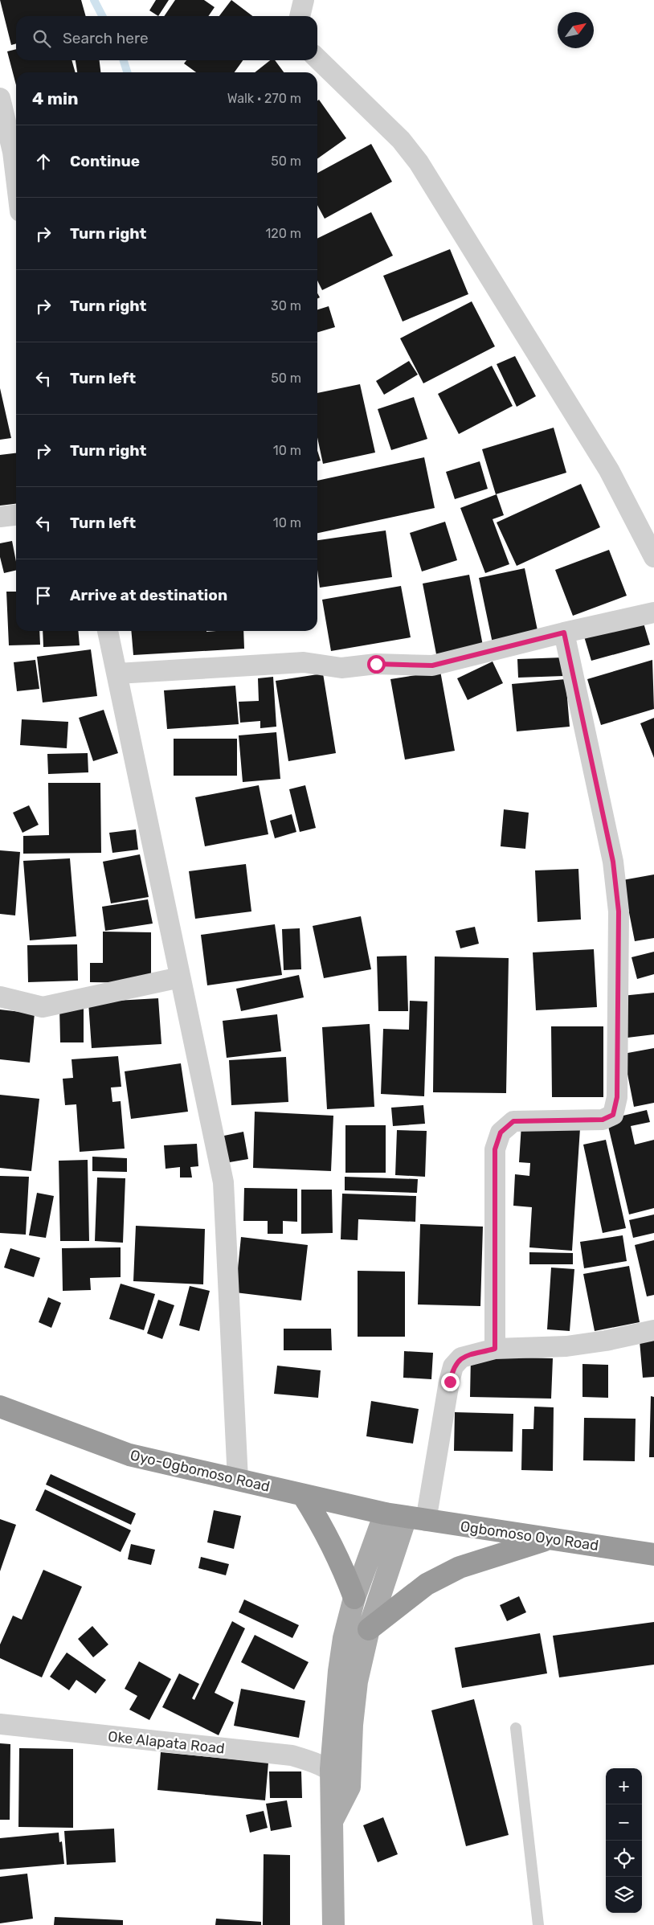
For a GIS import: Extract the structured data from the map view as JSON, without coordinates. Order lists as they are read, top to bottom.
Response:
{
  "streets": {
    "highway": ["Oyo-Ogbomoso Road", "Ogbomoso Oyo Road"],
    "street": ["Oke Alapata Road"]
  },
  "crossings": [
    ["Oyo-Ogbomoso Road", "Ogbomoso Oyo Road"]
  ],
  "north": "top right",
  "page": {
    "search": "Search here",
    "heading": ["4 min", "Walk · 270 m"],
    "list": [
      ["Continue", "50 m"],
      ["Turn right", "120 m"],
      ["Turn right", "30 m"],
      ["Turn left", "50 m"],
      ["Turn right", "10 m"],
      ["Turn left", "10 m"],
      "Arrive at destination"
    ],
    "map_buttons": ["+", "−"]
  }
}
